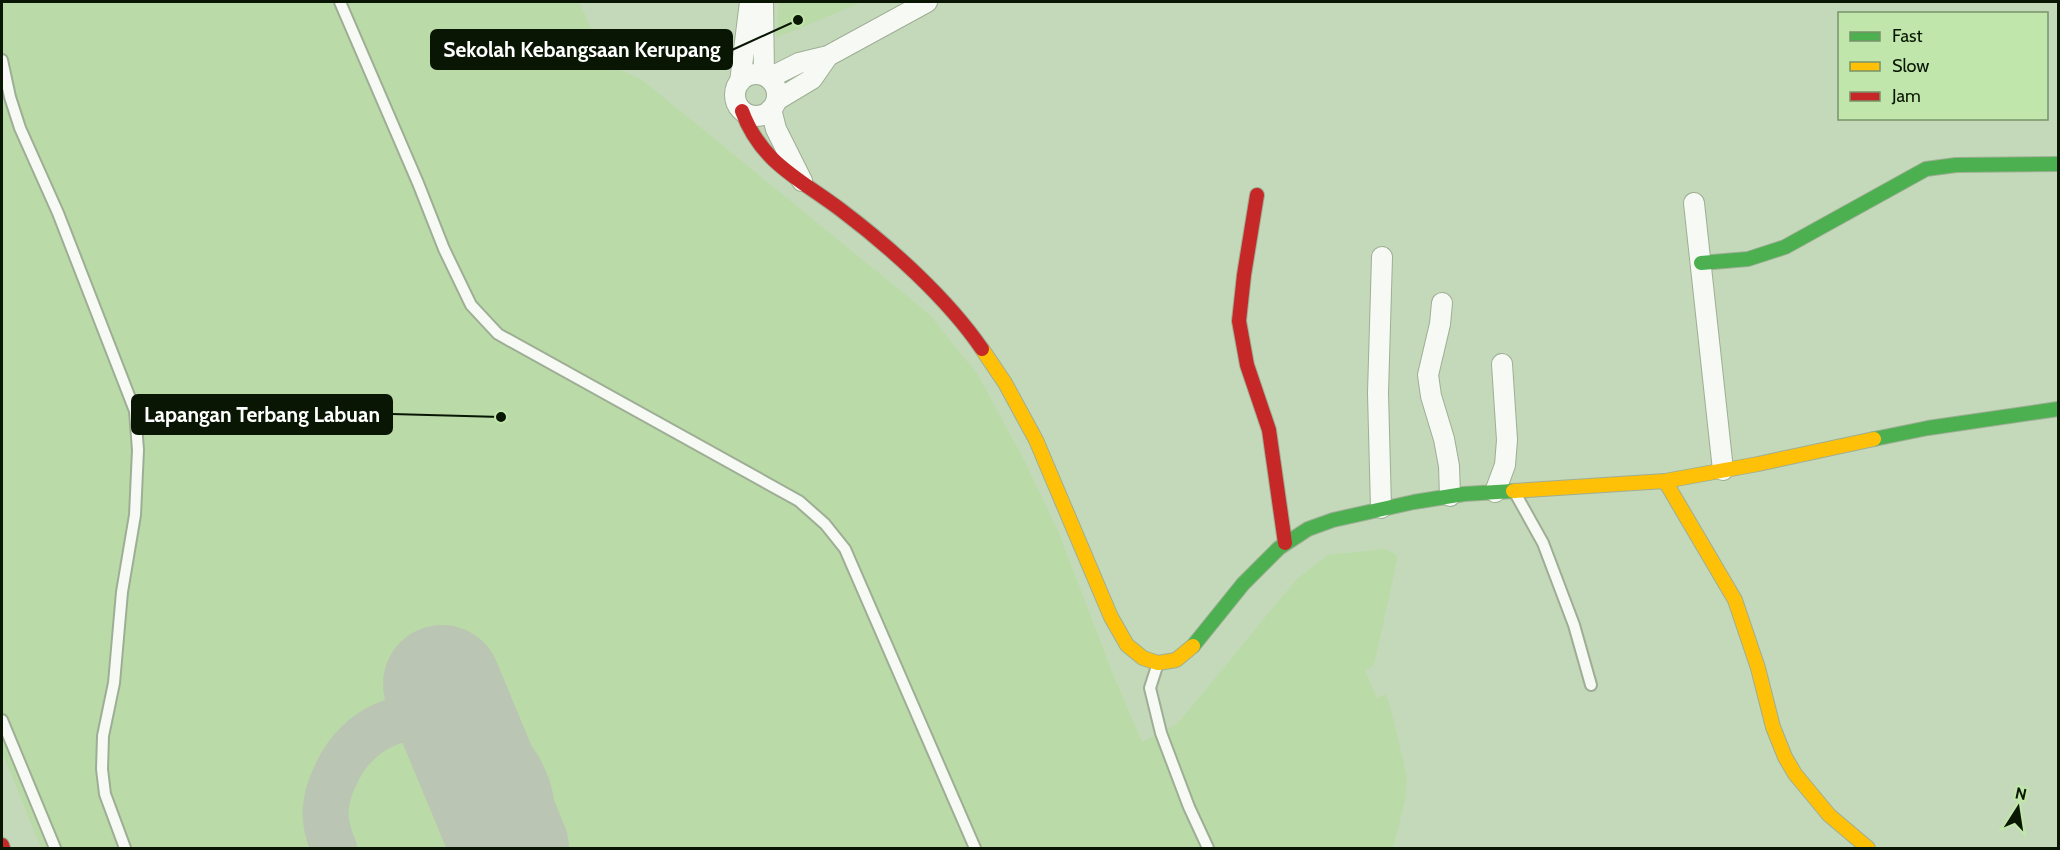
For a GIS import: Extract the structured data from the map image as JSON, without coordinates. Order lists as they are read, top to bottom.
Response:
{
  "places": ["Sekolah Kebangsaan Kerupang", "Lapangan Terbang Labuan"],
  "legend": ["Fast", "Slow", "Jam"],
  "north": "top"
}
